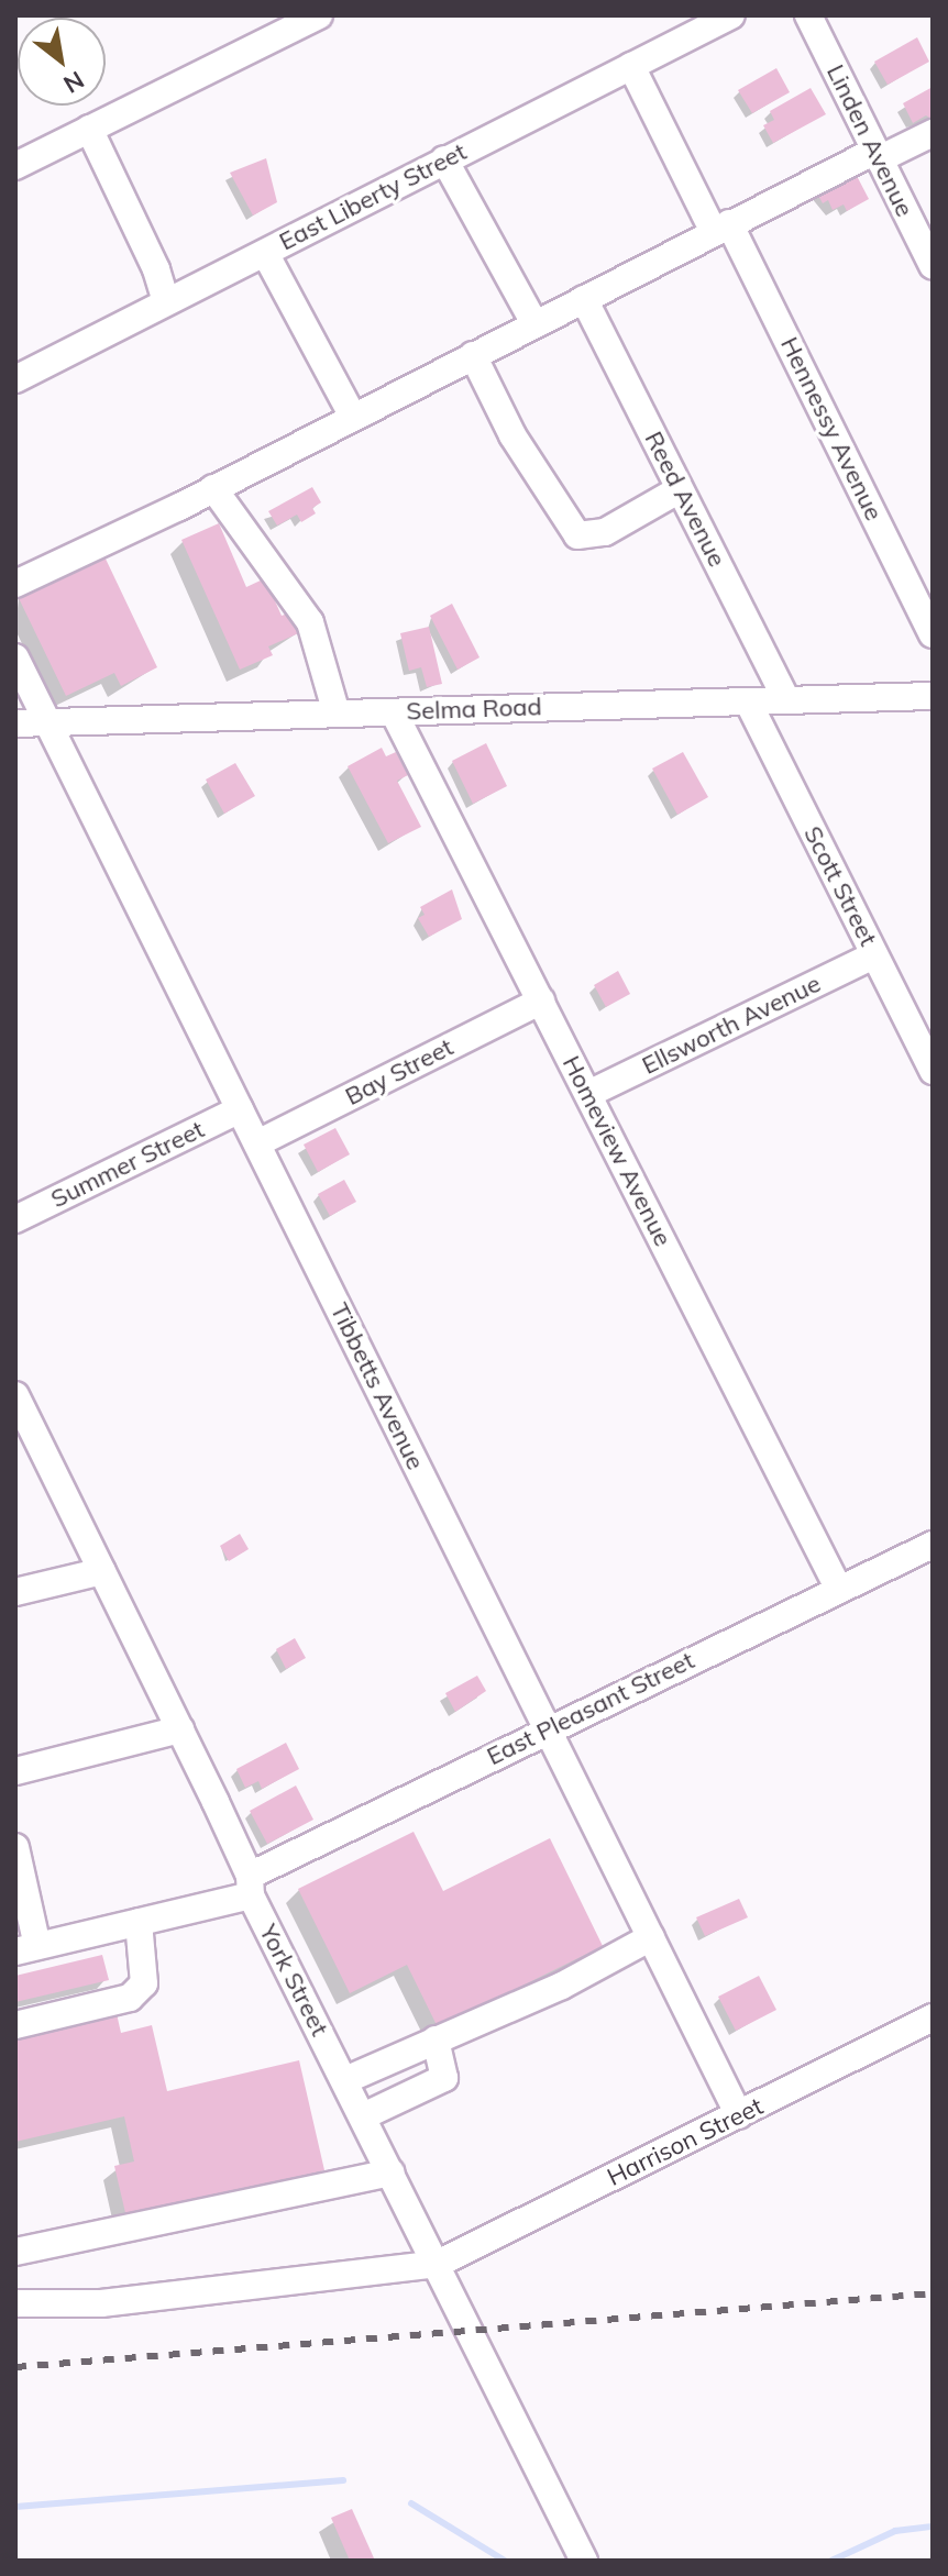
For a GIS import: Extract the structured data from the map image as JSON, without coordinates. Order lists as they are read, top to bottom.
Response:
{
  "streets": {
    "street": [
      "Linden Avenue",
      "East Liberty Street",
      "Hennessy Avenue",
      "Reed Avenue",
      "Selma Road",
      "Scott Street",
      "Ellsworth Avenue",
      "Bay Street",
      "Homeview Avenue",
      "Summer Street",
      "Tibbetts Avenue",
      "East Pleasant Street",
      "York Street",
      "Harrison Street"
    ]
  },
  "crossings": [
    ["East Liberty Street", "Hennessy Avenue"],
    ["Reed Avenue", "Selma Road"],
    ["Selma Road", "Scott Street"],
    ["Selma Road", "Homeview Avenue"],
    ["Selma Road", "Tibbetts Avenue"],
    ["Scott Street", "Ellsworth Avenue"],
    ["Ellsworth Avenue", "Homeview Avenue"],
    ["Bay Street", "Homeview Avenue"],
    ["Bay Street", "Tibbetts Avenue"],
    ["Homeview Avenue", "East Pleasant Street"],
    ["Summer Street", "Tibbetts Avenue"],
    ["Tibbetts Avenue", "East Pleasant Street"],
    ["Tibbetts Avenue", "Harrison Street"],
    ["East Pleasant Street", "York Street"],
    ["York Street", "Harrison Street"]
  ],
  "north": "bottom right"
}
